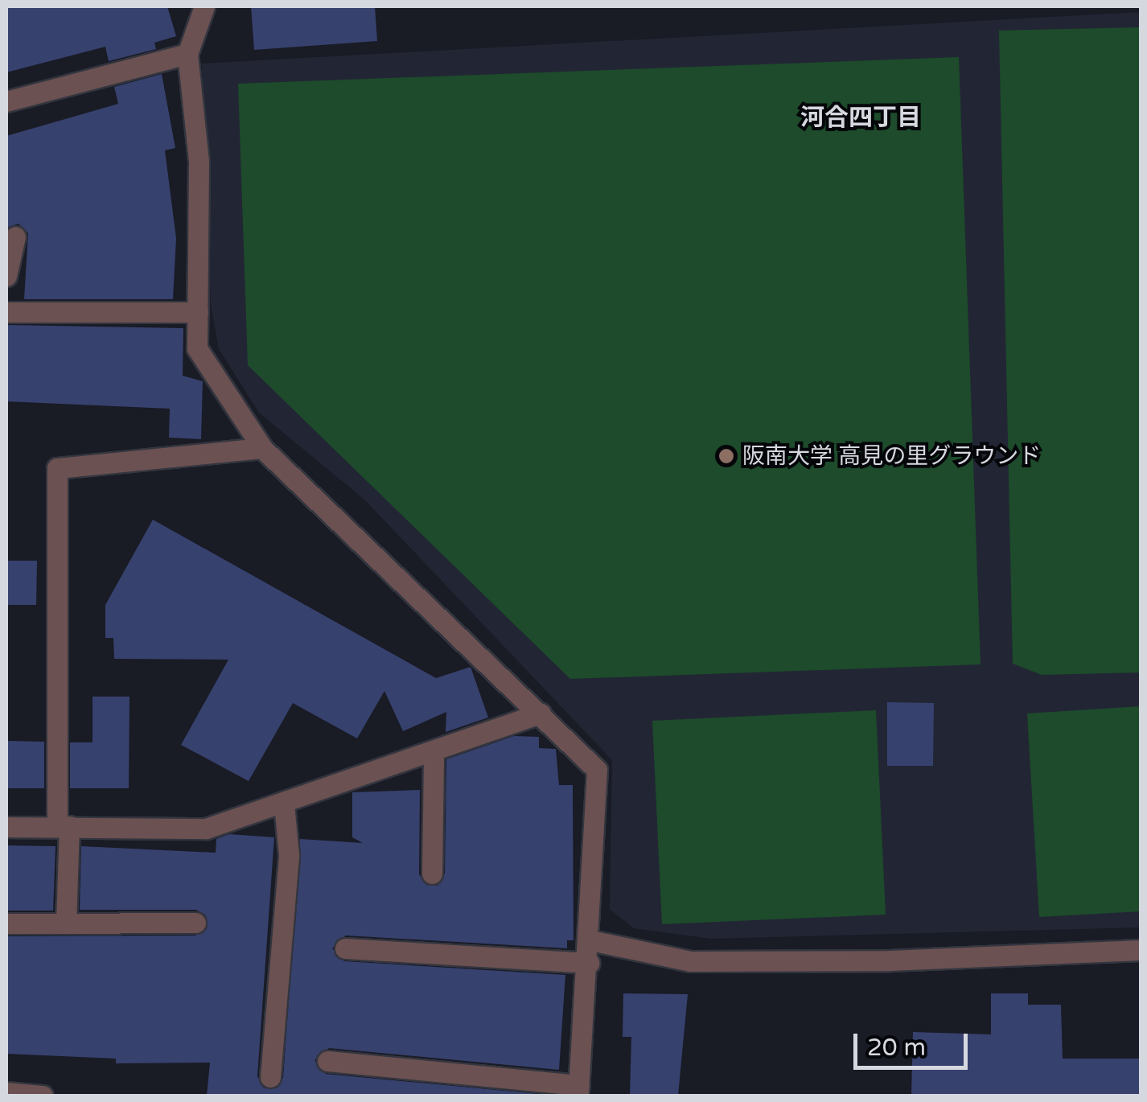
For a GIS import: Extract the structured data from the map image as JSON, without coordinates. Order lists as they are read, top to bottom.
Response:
{
  "districts": ["河合四丁目"],
  "places": ["阪南大学 高見の里グラウンド"],
  "scale_bar": "20 m"
}
